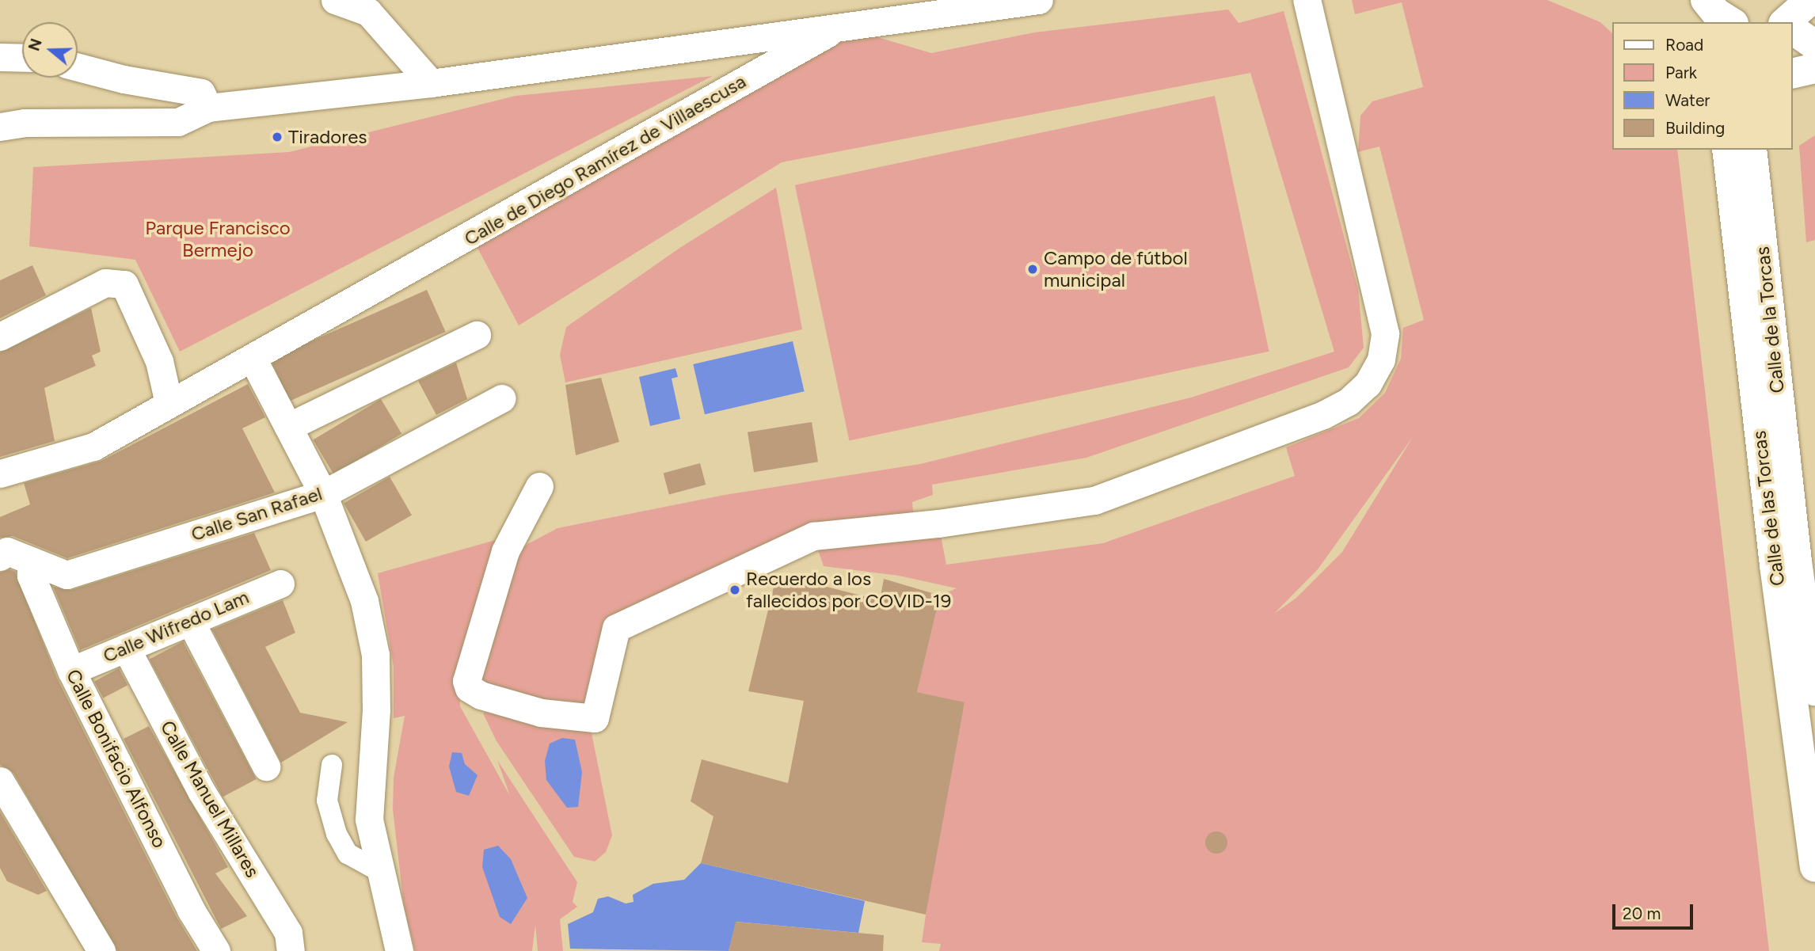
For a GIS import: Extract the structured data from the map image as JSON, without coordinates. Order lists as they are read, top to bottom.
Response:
{
  "streets": {
    "street": [
      "Calle de Diego Ramírez de Villaescusa",
      "Calle de la Torcas",
      "Calle de las Torcas",
      "Calle San Rafael",
      "Calle Wifredo Lam",
      "Calle Bonifacio Alfonso",
      "Calle Manuel Millares"
    ]
  },
  "crossings": [
    ["Calle San Rafael", "Calle Bonifacio Alfonso"],
    ["Calle Wifredo Lam", "Calle Bonifacio Alfonso"],
    ["Calle Wifredo Lam", "Calle Manuel Millares"]
  ],
  "parks": ["Parque Francisco Bermejo"],
  "places": ["Tiradores", "Campo de fútbol municipal", "Recuerdo a los fallecidos por COVID-19"],
  "legend": [
    "Road",
    "Park",
    "Water",
    "Building"
  ],
  "scale_bar": "20 m",
  "north": "left"
}
